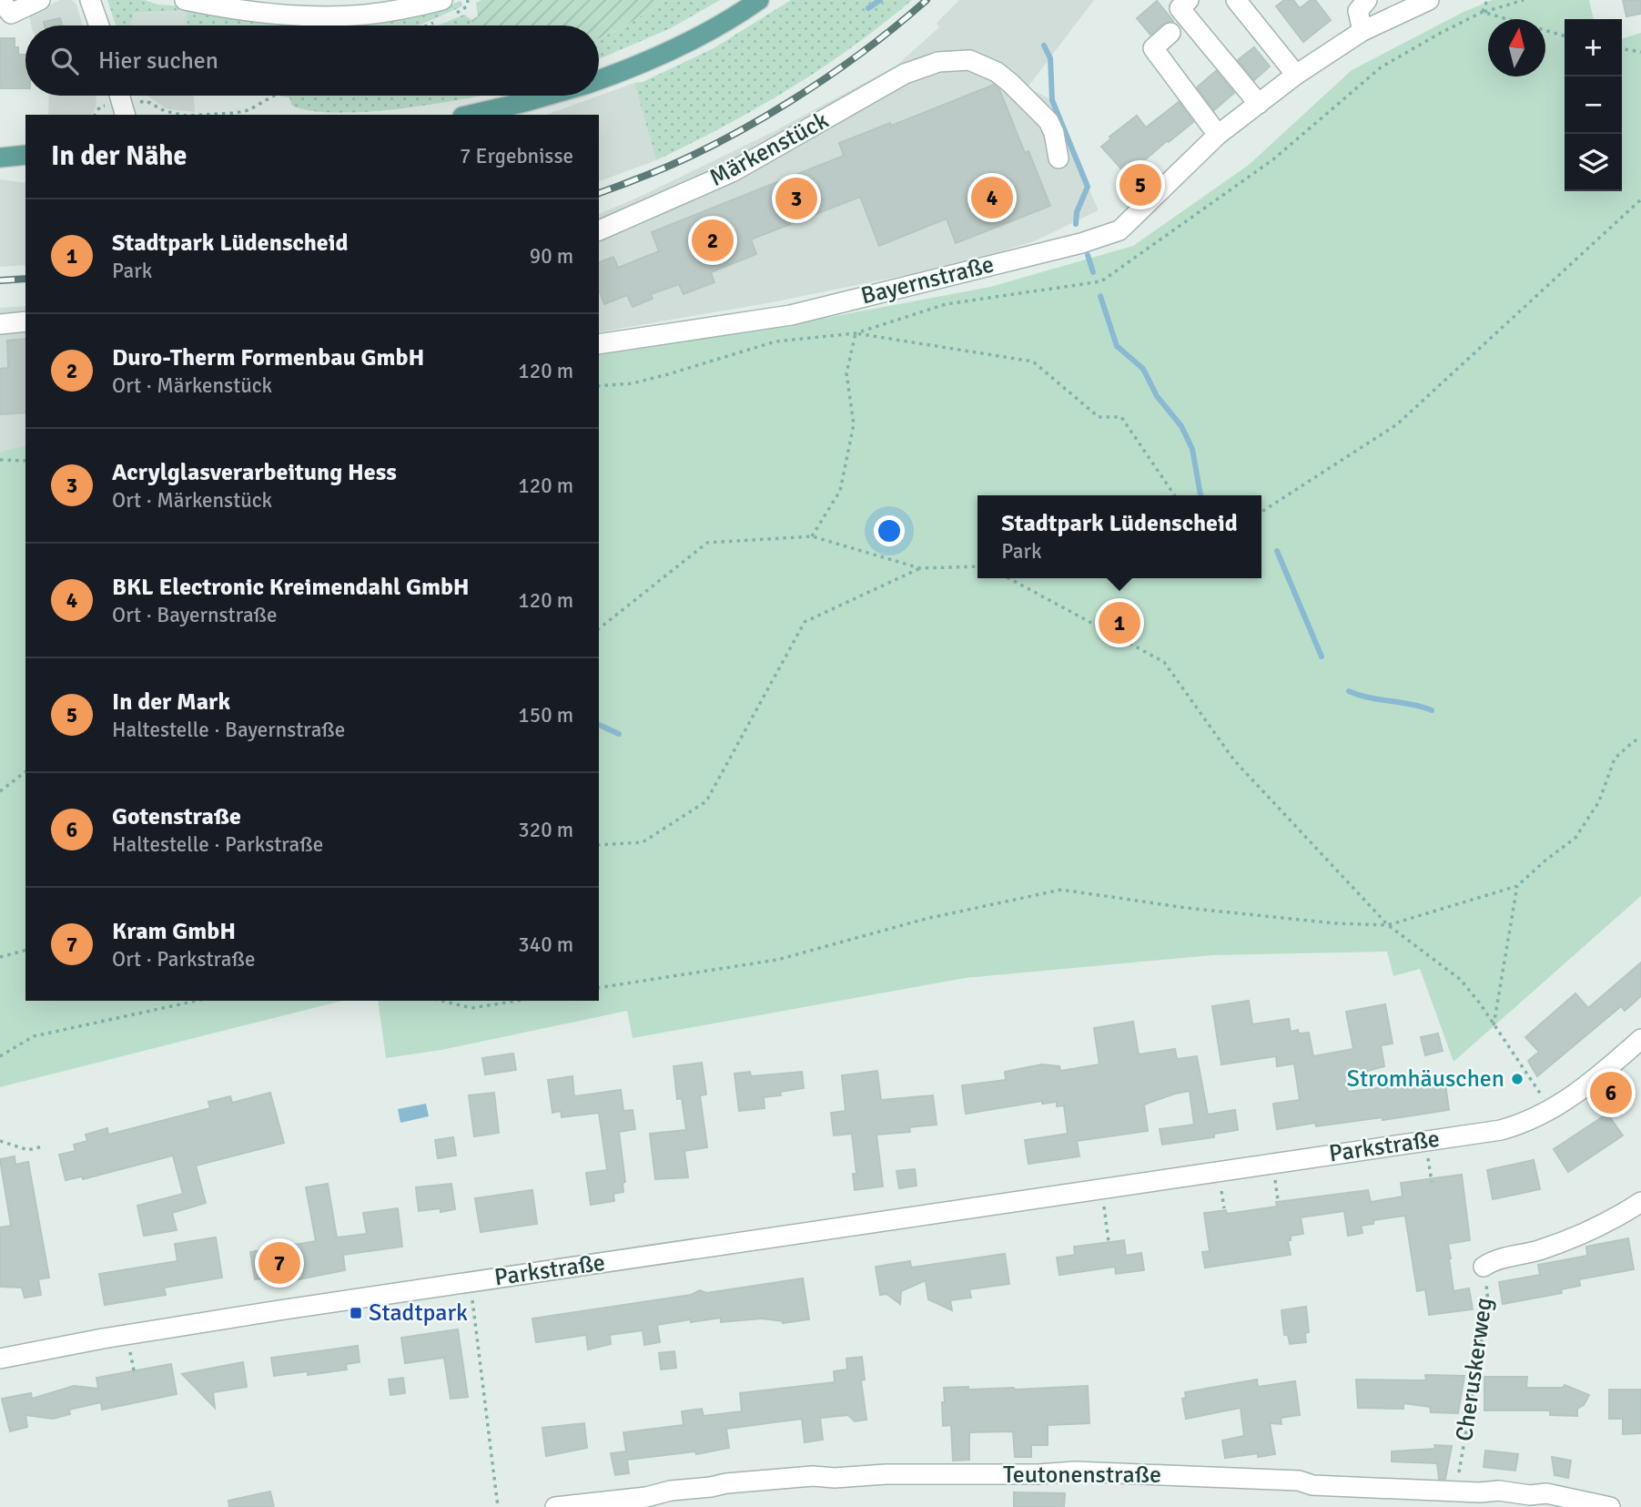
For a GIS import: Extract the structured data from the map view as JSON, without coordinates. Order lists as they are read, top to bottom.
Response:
{
  "streets": {
    "street": [
      "Märkenstück",
      "Bayernstraße",
      "Parkstraße",
      "Cheruskerweg",
      "Teutonenstraße"
    ]
  },
  "crossings": [
    ["Cheruskerweg", "Teutonenstraße"]
  ],
  "places": {
    "other": ["Stromhäuschen"],
    "transit": ["Stadtpark"]
  },
  "north": "top",
  "page": {
    "map_buttons": ["+", "−"],
    "search": "Hier suchen",
    "heading": ["In der Nähe", "7 Ergebnisse"],
    "pins": [
      "5",
      "4",
      "3",
      "2",
      "1",
      "6",
      "7"
    ],
    "list": [
      {
        "mark": "1",
        "name": "Stadtpark Lüdenscheid",
        "note": "Park",
        "value": "90 m"
      },
      {
        "mark": "2",
        "name": "Duro-Therm Formenbau GmbH",
        "note": "Ort · Märkenstück",
        "value": "120 m"
      },
      {
        "mark": "3",
        "name": "Acrylglasverarbeitung Hess",
        "note": "Ort · Märkenstück",
        "value": "120 m"
      },
      {
        "mark": "4",
        "name": "BKL Electronic Kreimendahl GmbH",
        "note": "Ort · Bayernstraße",
        "value": "120 m"
      },
      {
        "mark": "5",
        "name": "In der Mark",
        "note": "Haltestelle · Bayernstraße",
        "value": "150 m"
      },
      {
        "mark": "6",
        "name": "Gotenstraße",
        "note": "Haltestelle · Parkstraße",
        "value": "320 m"
      },
      {
        "mark": "7",
        "name": "Kram GmbH",
        "note": "Ort · Parkstraße",
        "value": "340 m"
      }
    ],
    "popup": ["Stadtpark Lüdenscheid", "Park"]
  }
}
